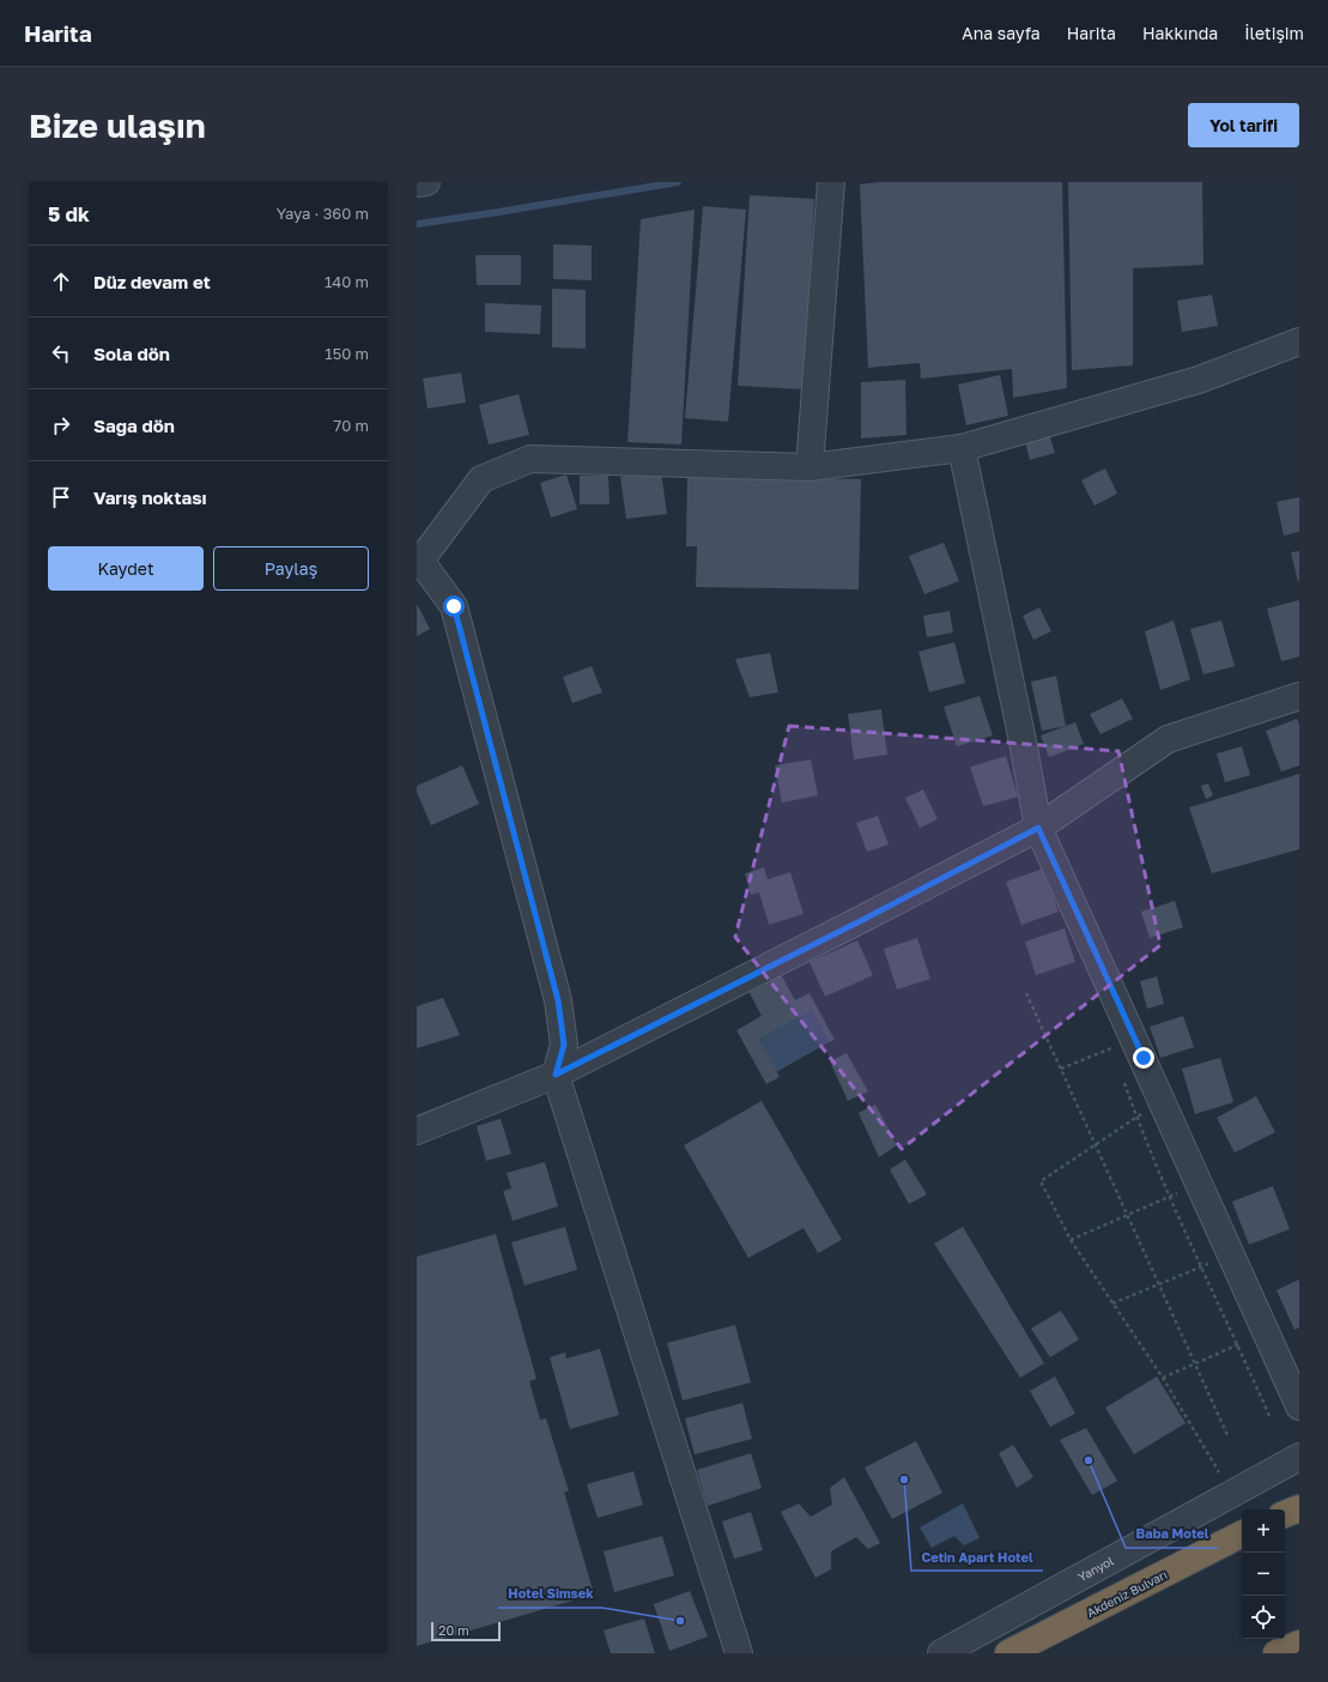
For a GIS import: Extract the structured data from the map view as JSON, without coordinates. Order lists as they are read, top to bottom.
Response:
{
  "streets": {
    "highway": ["Akdeniz Bulvarı"],
    "street": ["Yanyol"]
  },
  "places": ["Baba Motel", "Cetin Apart Hotel", "Hotel Simsek"],
  "scale_bar": "20 m",
  "page": {
    "header": "Harita",
    "nav": [
      "Ana sayfa",
      "Harita",
      "Hakkında",
      "İletişim"
    ],
    "buttons": [
      "Yol tarifi",
      ["Kaydet", "Paylaş"]
    ],
    "title": "Bize ulaşın",
    "heading": ["5 dk", "Yaya · 360 m"],
    "list": [
      ["Düz devam et", "140 m"],
      ["Sola dön", "150 m"],
      ["Sağa dön", "70 m"],
      "Varış noktası"
    ],
    "map_buttons": ["+", "−"],
    "scale": "20 m"
  }
}
